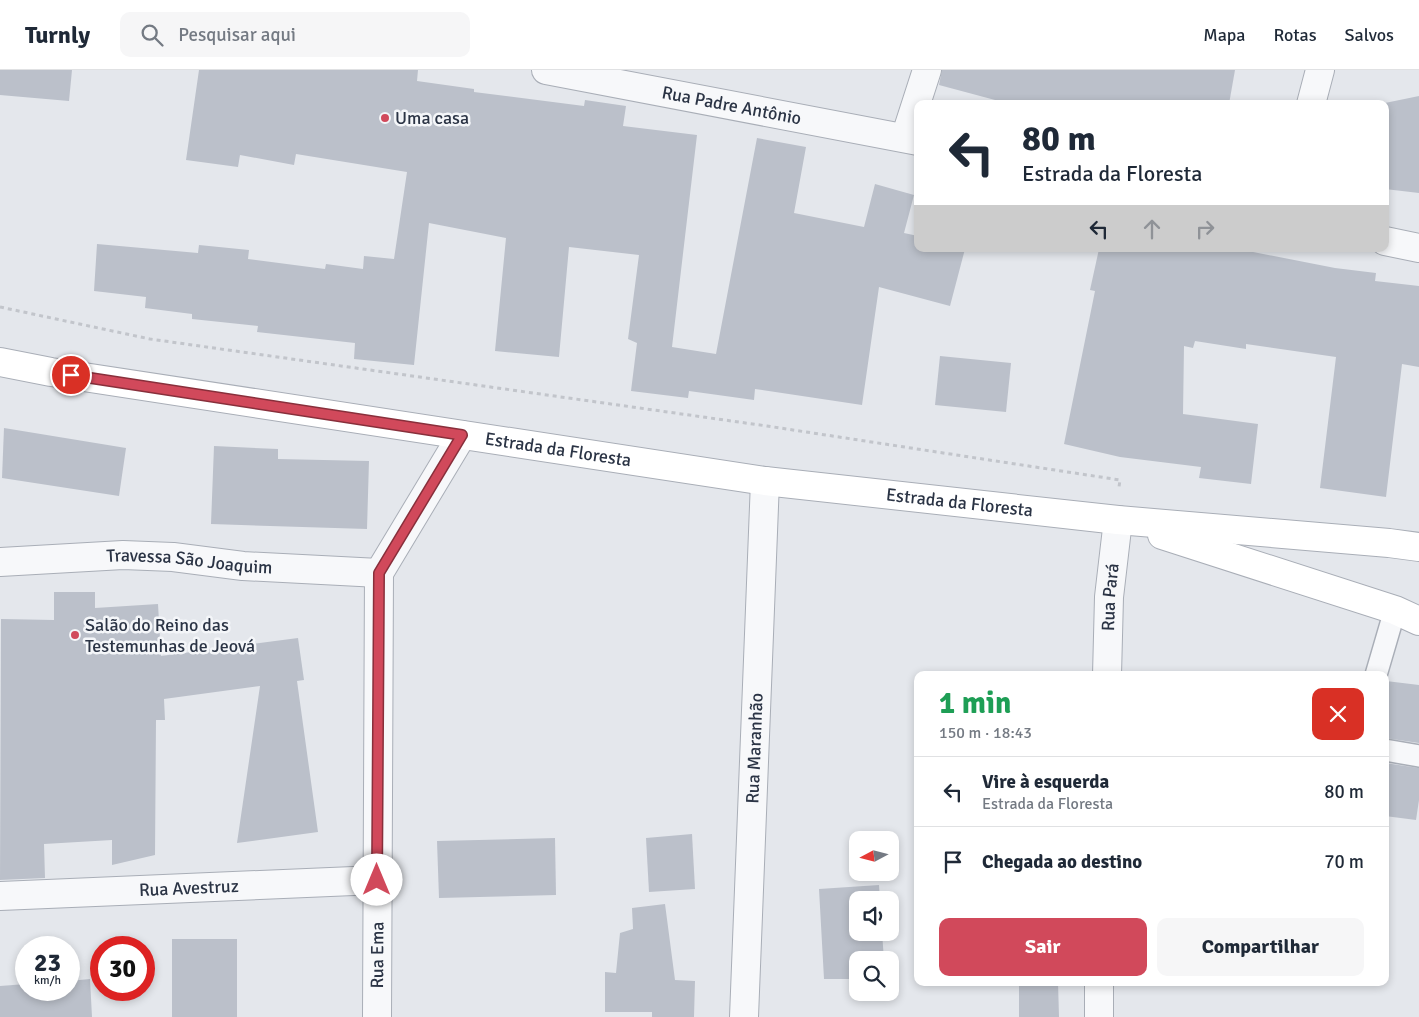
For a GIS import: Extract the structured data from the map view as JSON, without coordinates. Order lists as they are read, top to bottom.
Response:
{
  "streets": {
    "main road": ["Estrada da Floresta"],
    "street": [
      "Rua Padre Antônio",
      "Travessa São Joaquim",
      "Rua Pará",
      "Rua Maranhão",
      "Rua Avestruz",
      "Rua Ema"
    ]
  },
  "crossings": [
    ["Estrada da Floresta", "Rua Pará"],
    ["Estrada da Floresta", "Rua Maranhão"],
    ["Travessa São Joaquim", "Rua Ema"],
    ["Rua Avestruz", "Rua Ema"]
  ],
  "places": ["Uma casa", "Salão do Reino das Testemunhas de Jeová"],
  "north": "left",
  "page": {
    "header": "Turnly",
    "search": "Pesquisar aqui",
    "nav": ["Mapa", "Rotas", "Salvos"],
    "turn": ["80 m", "Estrada da Floresta"],
    "heading": ["1 min", "150 m · 18:43"],
    "list": [
      {
        "name": "Vire à esquerda",
        "note": "Estrada da Floresta",
        "value": "80 m"
      },
      {
        "name": "Chegada ao destino",
        "value": "70 m"
      }
    ],
    "buttons": ["Sair", "Compartilhar"],
    "speed": "23 km/h",
    "limit": "30"
  }
}
